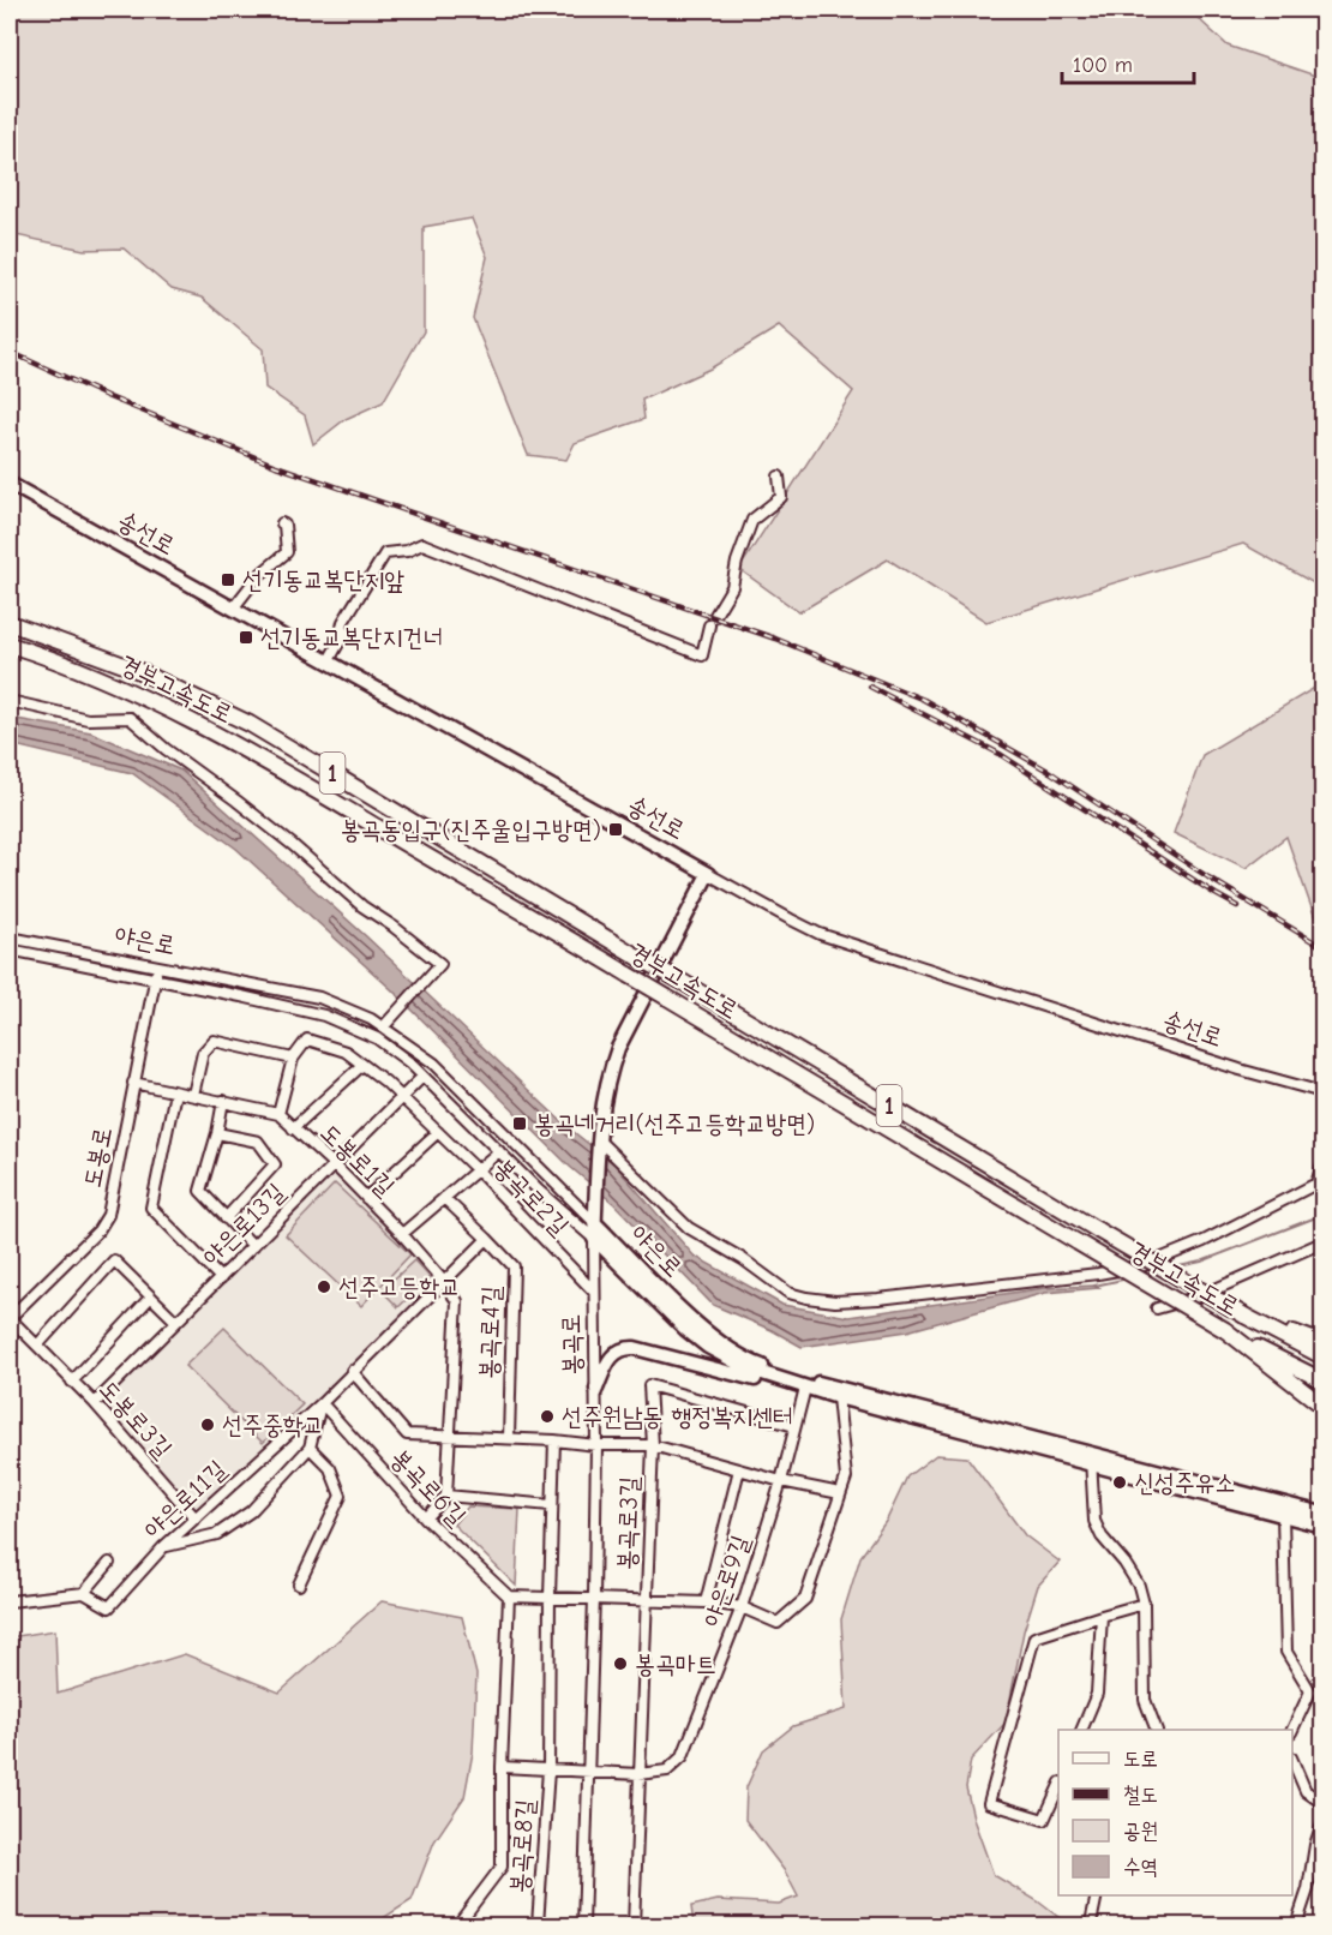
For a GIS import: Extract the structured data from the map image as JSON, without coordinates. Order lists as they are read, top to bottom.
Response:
{
  "streets": {
    "highway": ["경부고속도로", "1"],
    "main road": ["송선로", "야은로", "봉곡로"],
    "street": [
      "도봉로",
      "도봉로1길",
      "봉곡로2길",
      "야은로13길",
      "봉곡로4길",
      "도봉로3길",
      "봉곡로6길",
      "야은로11길",
      "봉곡로3길",
      "야은로9길",
      "봉곡로8길"
    ]
  },
  "crossings": [
    ["송선로", "봉곡로"],
    ["야은로", "도봉로"],
    ["야은로", "야은로13길"],
    ["야은로", "봉곡로"],
    ["야은로", "야은로9길"],
    ["도봉로", "도봉로3길"],
    ["도봉로1길", "야은로13길"],
    ["도봉로1길", "봉곡로4길"],
    ["도봉로1길", "야은로11길"],
    ["봉곡로2길", "야은로13길"],
    ["봉곡로2길", "봉곡로"],
    ["야은로13길", "도봉로3길"],
    ["봉곡로4길", "야은로11길"],
    ["봉곡로", "봉곡로3길"],
    ["봉곡로", "봉곡로8길"],
    ["도봉로3길", "야은로11길"],
    ["봉곡로6길", "야은로11길"],
    ["봉곡로3길", "야은로9길"],
    ["봉곡로3길", "봉곡로8길"],
    ["야은로9길", "봉곡로8길"]
  ],
  "places": {
    "transit": [
      "선기동교복단지앞",
      "선기동교복단지건너",
      "봉곡동입구(진주울입구방면)",
      "봉곡네거리(선주고등학교방면)"
    ],
    "other": [
      "선주고등학교",
      "선주원남동 행정복지센터",
      "선주중학교",
      "신성주유소",
      "봉곡마트"
    ]
  },
  "legend": [
    "도로",
    "철도",
    "공원",
    "수역"
  ],
  "scale_bar": "100 m"
}
